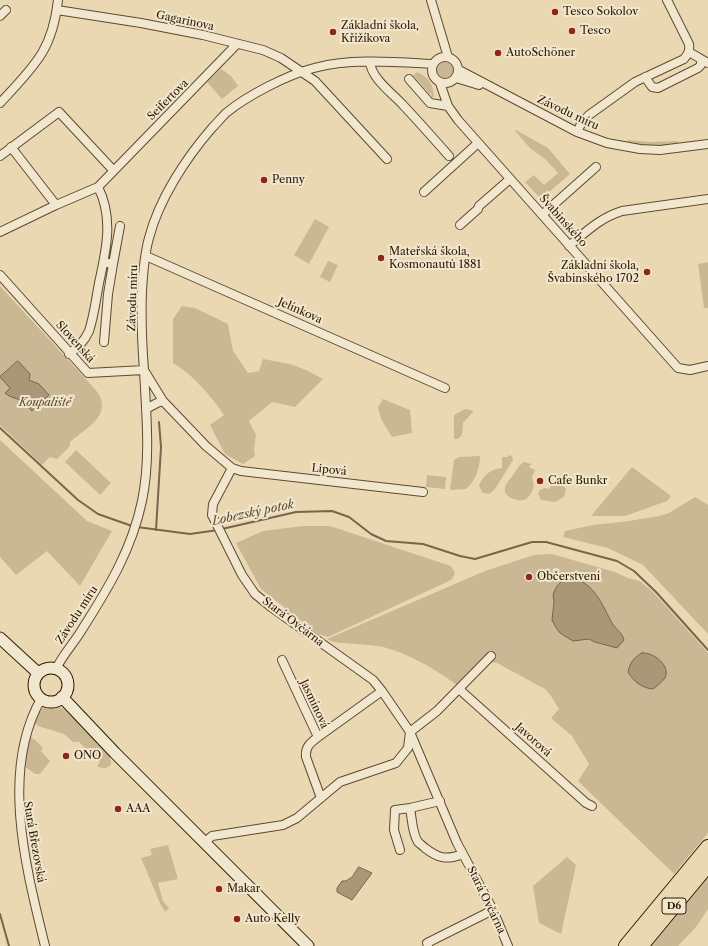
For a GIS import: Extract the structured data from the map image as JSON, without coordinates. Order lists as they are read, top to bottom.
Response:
{
  "streets": {
    "highway": ["D6"],
    "street": [
      "Gagarinova",
      "Seifertova",
      "Závodu míru",
      "Švabinského",
      "Jelínkova",
      "Slovenská",
      "Lipová",
      "Stará Ovčárna",
      "Jasmínová",
      "Javorová",
      "Stará Březovská"
    ]
  },
  "crossings": [
    ["Gagarinova", "Seifertova"],
    ["Gagarinova", "Závodu míru"],
    ["Závodu míru", "Švabinského"],
    ["Závodu míru", "Jelínkova"],
    ["Závodu míru", "Slovenská"],
    ["Závodu míru", "Stará Březovská"],
    ["Lipová", "Stará Ovčárna"]
  ],
  "water": ["Lobezský potok"],
  "parks": ["Koupaliště"],
  "places": [
    "Tesco Sokolov",
    "Tesco",
    "Základní škola, Křižíkova",
    "AutoSchöner",
    "Penny",
    "Mateřská škola, Kosmonautů 1881",
    "Základní škola, Švabinského 1702",
    "Cafe Bunkr",
    "Občerstvení",
    "ONO",
    "AAA",
    "Makar",
    "Auto Kelly"
  ]
}
